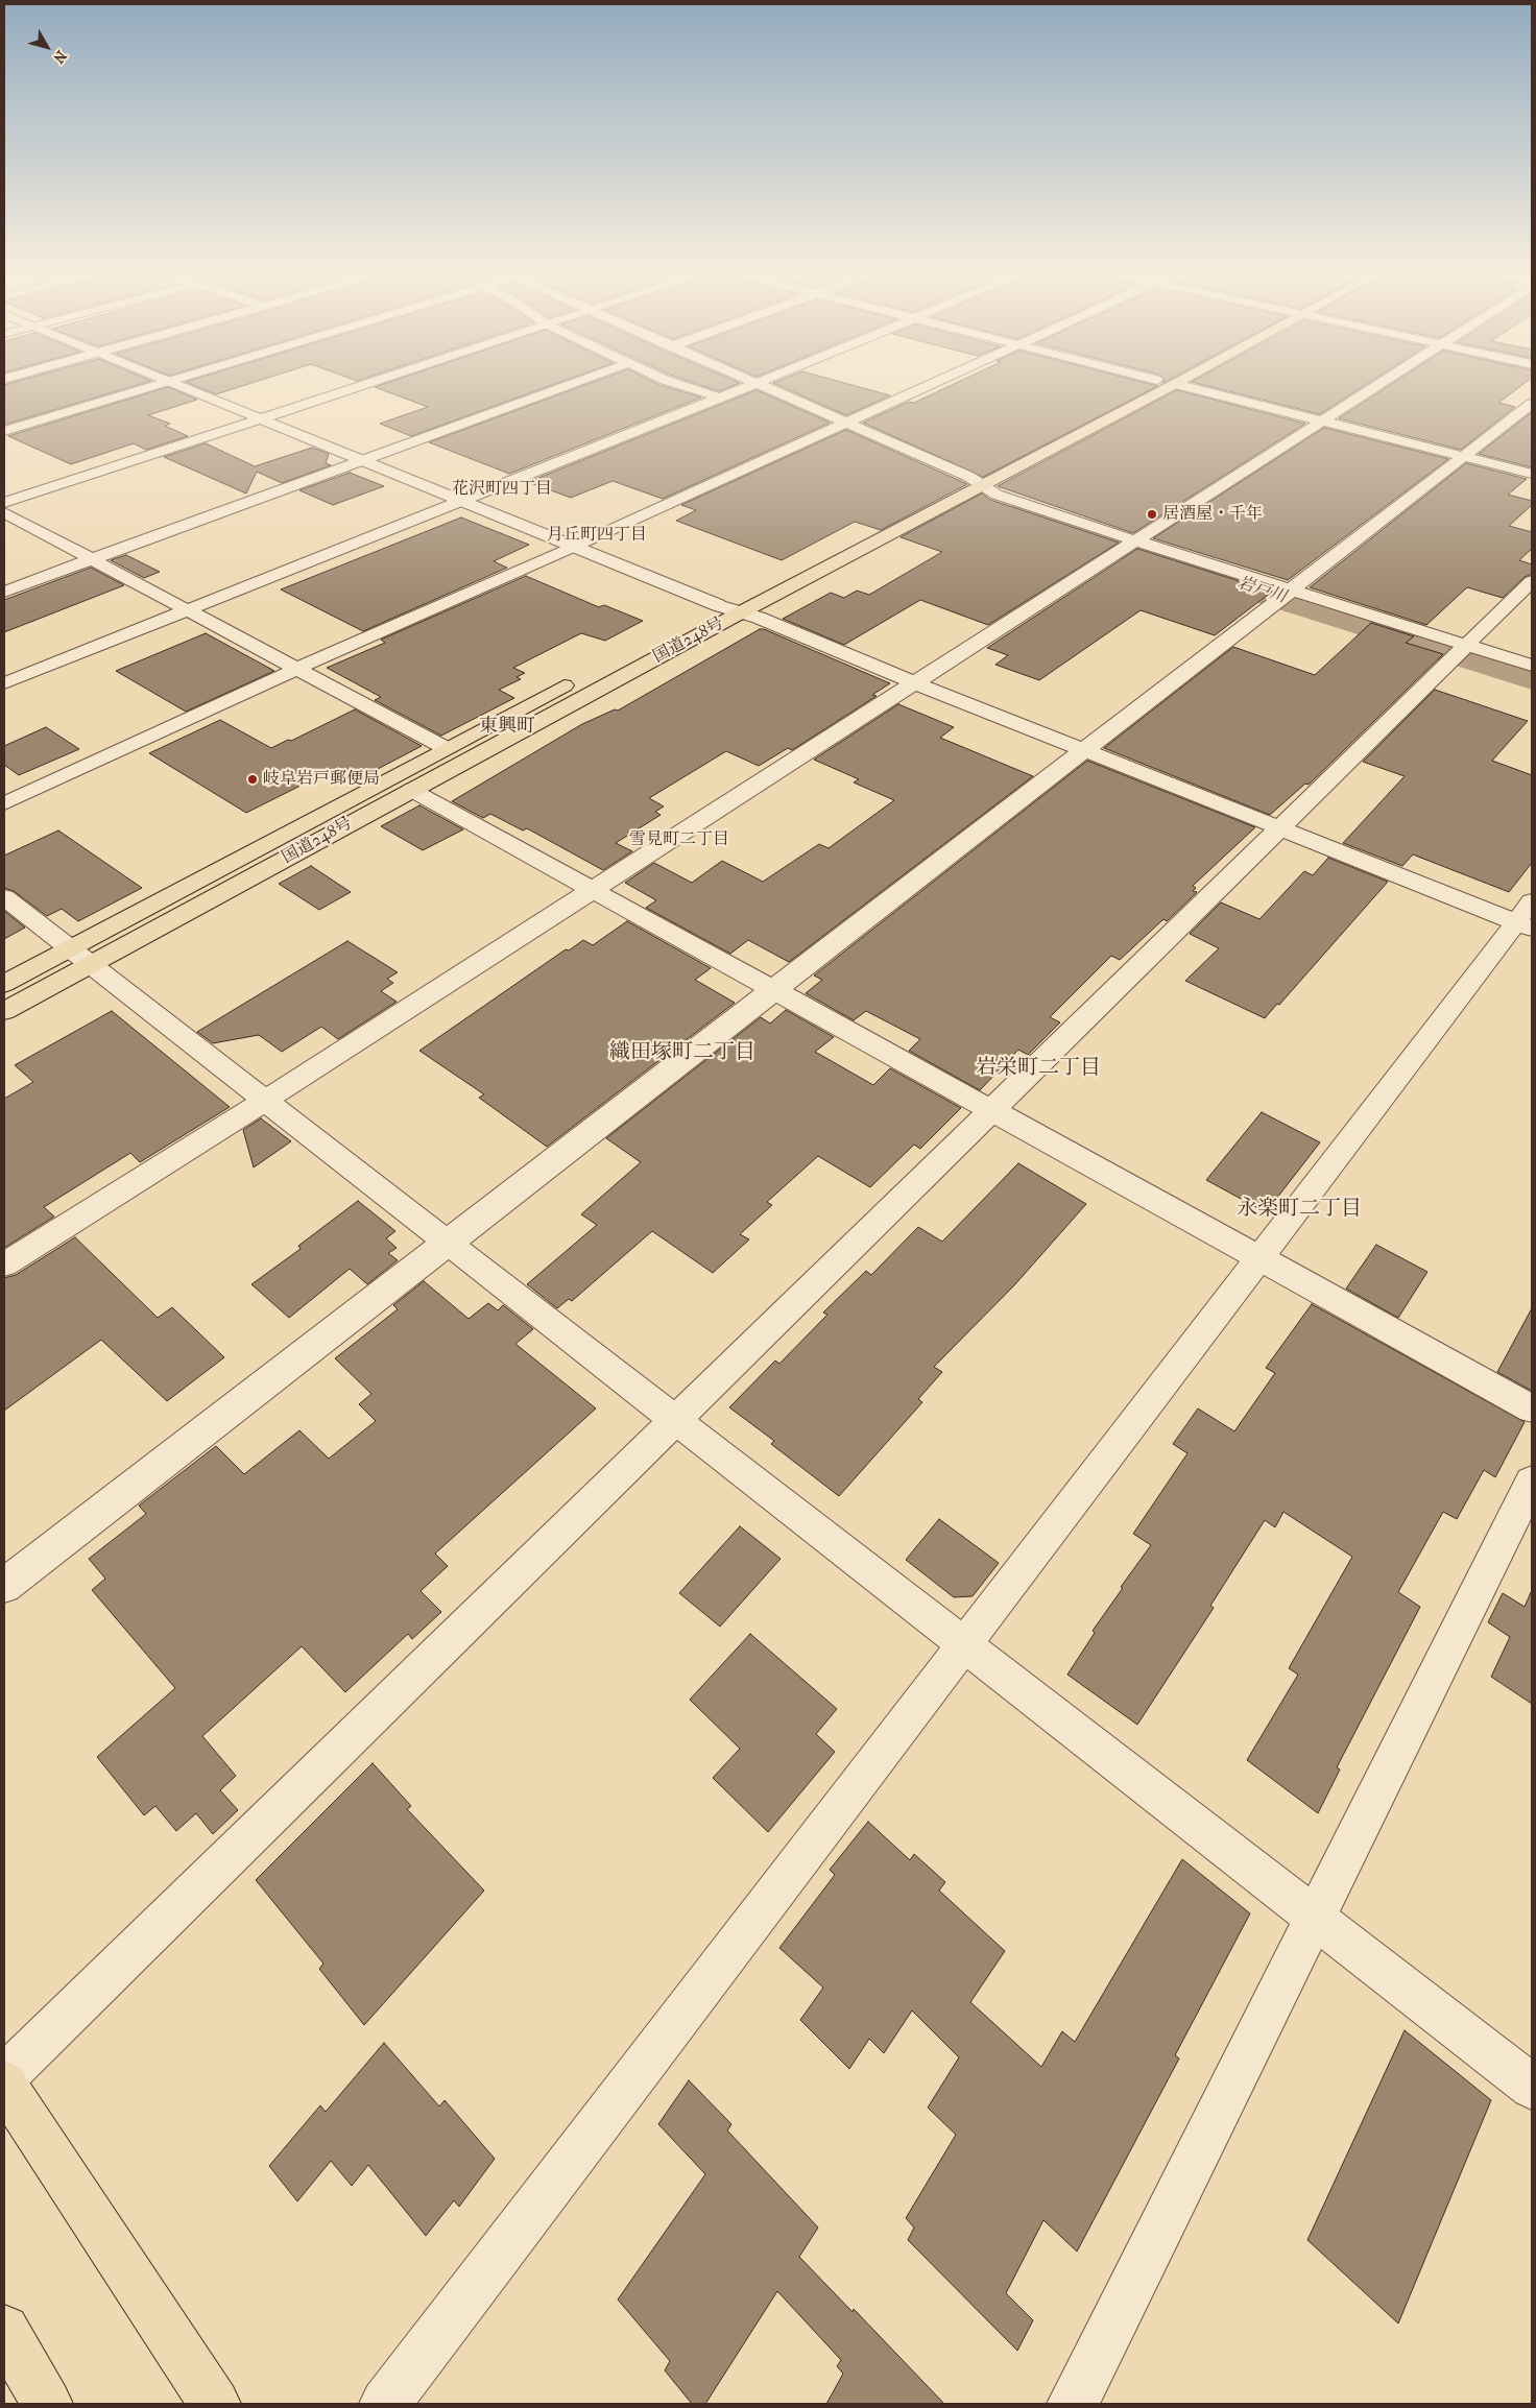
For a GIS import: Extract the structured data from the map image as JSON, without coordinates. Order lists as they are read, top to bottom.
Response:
{
  "streets": {
    "highway": ["国道248号"]
  },
  "districts": [
    "花沢町四丁目",
    "月丘町四丁目",
    "東興町",
    "雪見町二丁目",
    "織田塚町二丁目",
    "岩栄町二丁目",
    "永楽町二丁目"
  ],
  "water": ["岩戸川"],
  "places": ["居酒屋・千年", "岐阜岩戸郵便局"],
  "north": "bottom right"
}
